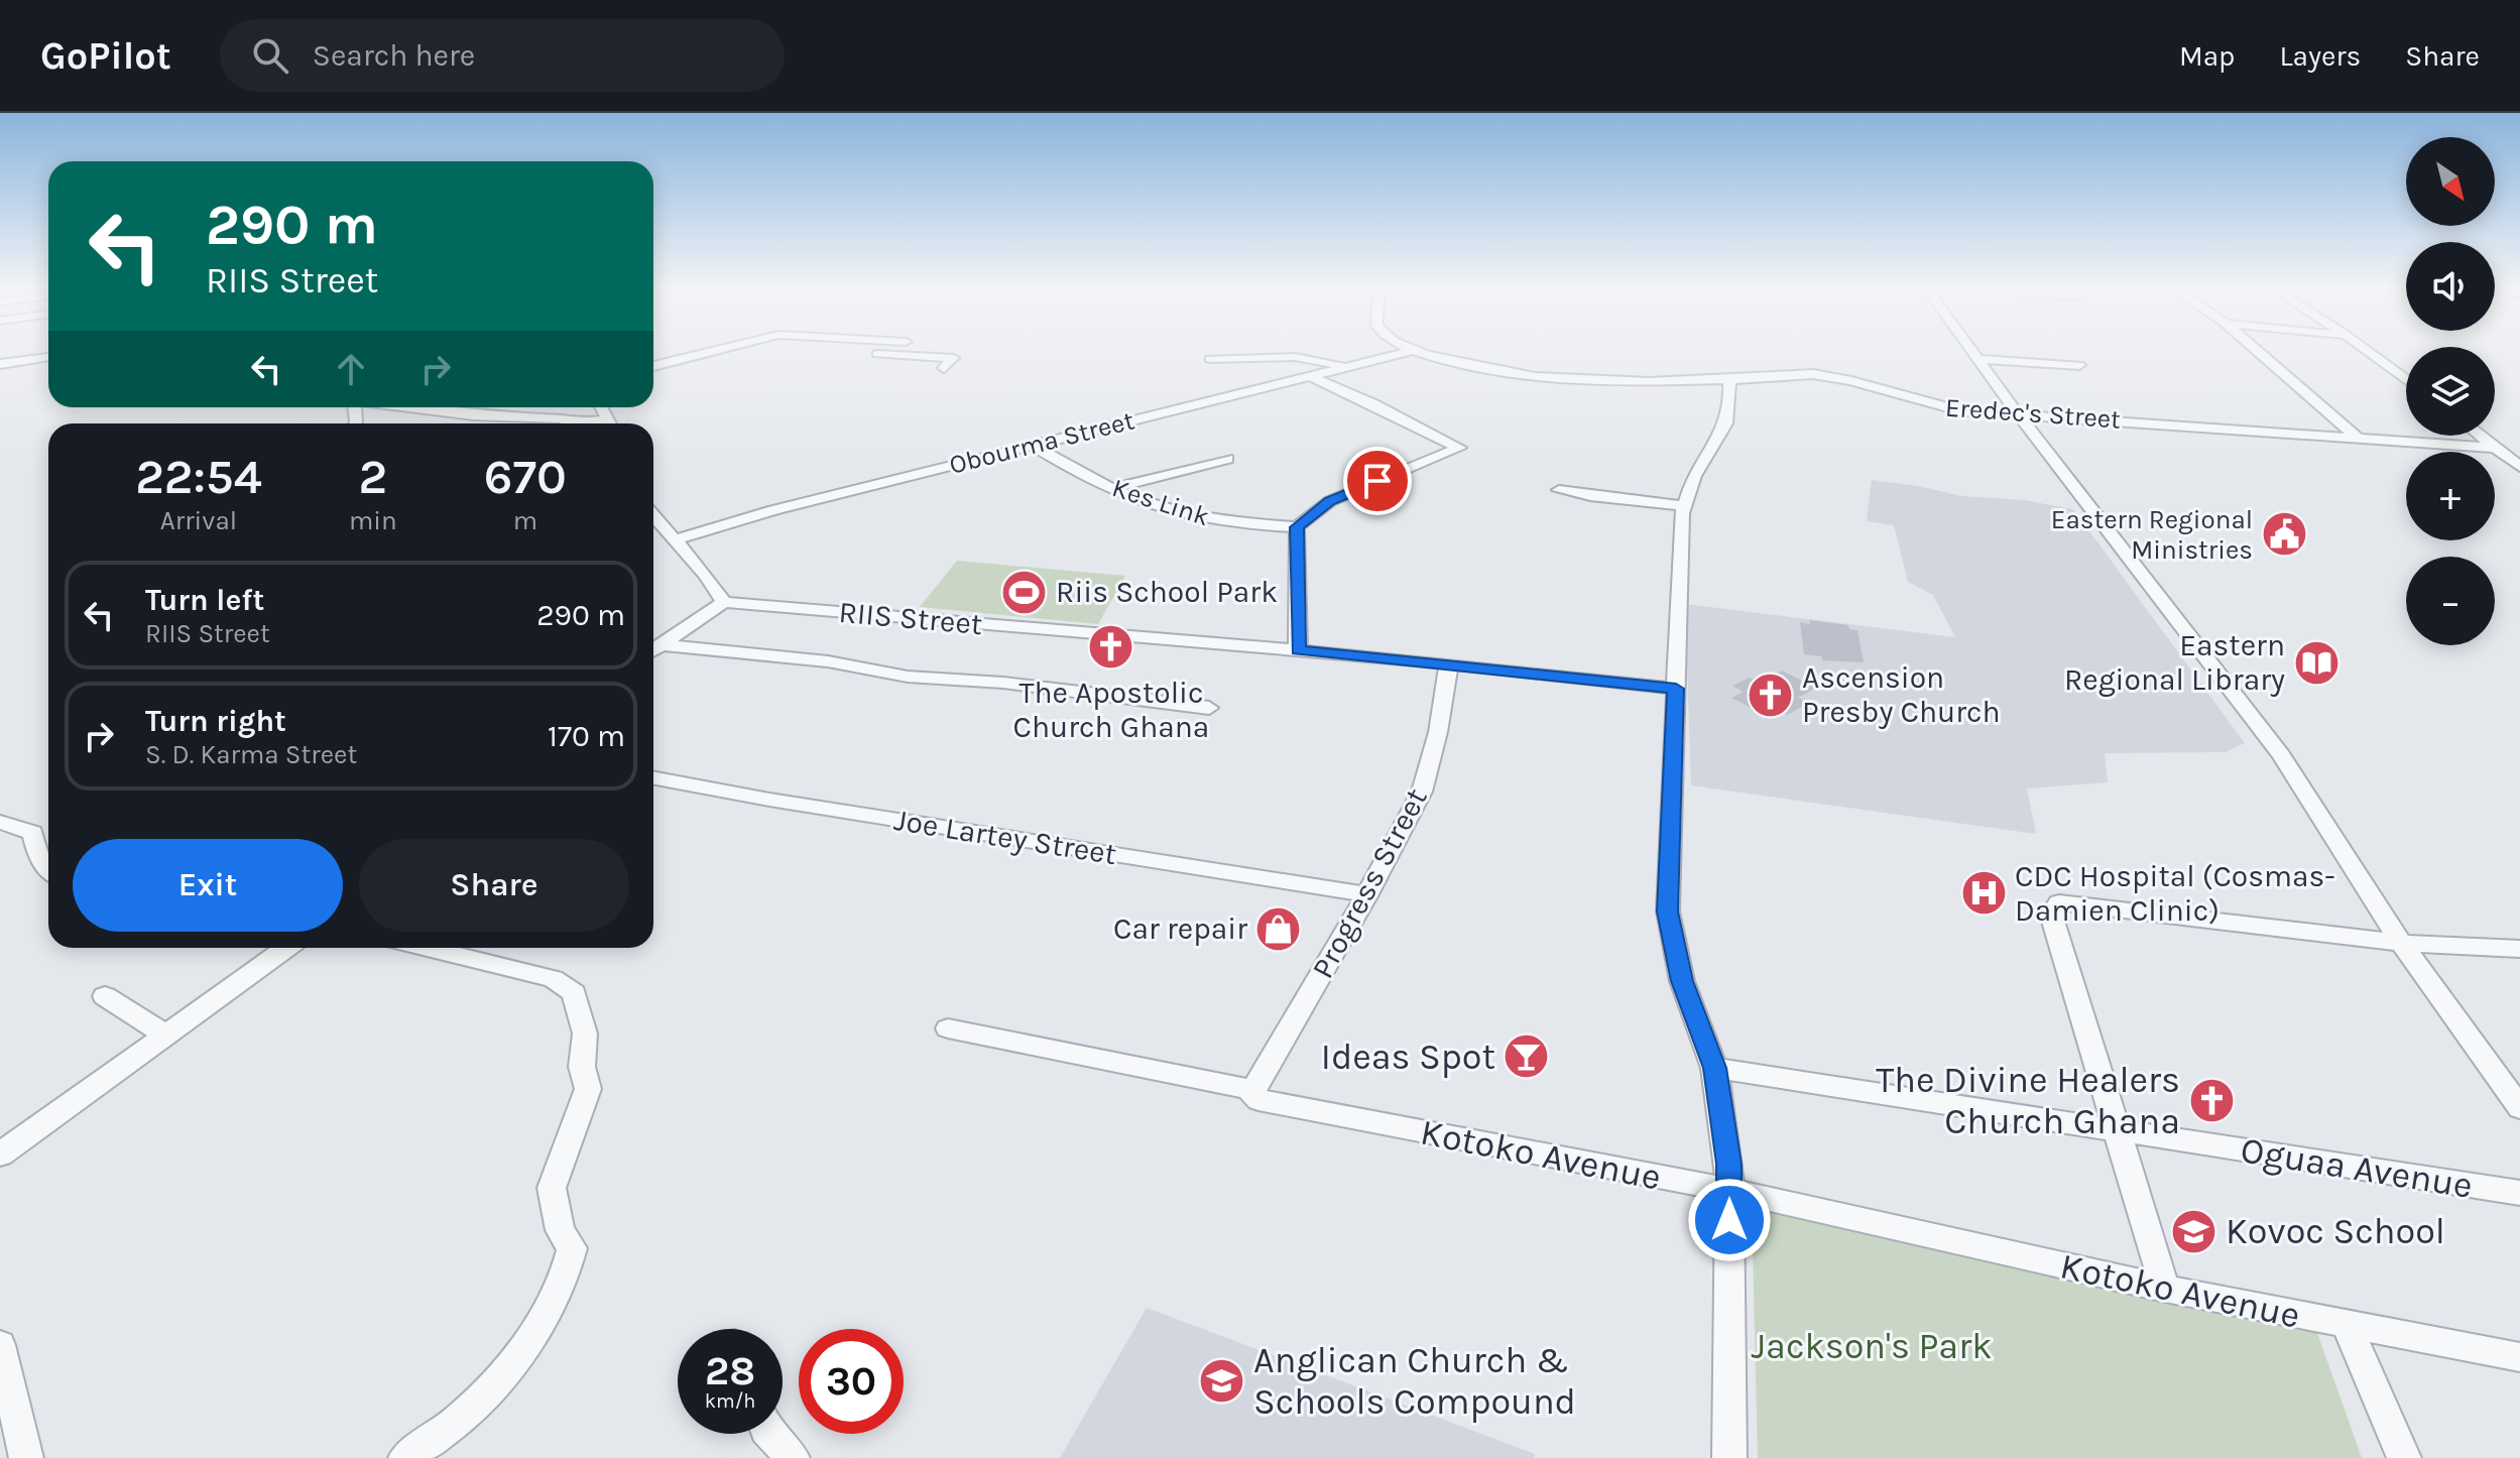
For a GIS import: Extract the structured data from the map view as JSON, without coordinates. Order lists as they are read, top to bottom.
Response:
{
  "streets": {
    "street": [
      "Eredec's Street",
      "Obourma Street",
      "Kes Link",
      "RIIS Street",
      "Joe Lartey Street",
      "Progress Street",
      "Kotoko Avenue",
      "Oguaa Avenue"
    ]
  },
  "crossings": [
    ["Obourma Street", "Kes Link"],
    ["RIIS Street", "Progress Street"],
    ["Joe Lartey Street", "Progress Street"],
    ["Progress Street", "Kotoko Avenue"]
  ],
  "parks": ["Jackson's Park"],
  "places": {
    "public building": ["Eastern Regional Ministries"],
    "sports": ["Riis School Park"],
    "church": ["The Apostolic Church Ghana", "Ascension Presby Church", "The Divine Healers Church Ghana"],
    "library": ["Eastern Regional Library"],
    "hospital": ["CDC Hospital (Cosmas- Damien Clinic)"],
    "shop": ["Car repair"],
    "bar": ["Ideas Spot"],
    "school or university": ["Kovoc School", "Anglican Church & Schools Compound"]
  },
  "north": "bottom right",
  "page": {
    "header": "GoPilot",
    "search": "Search here",
    "nav": ["Map", "Layers", "Share"],
    "map_buttons": ["+", "−"],
    "turn": ["290 m", "RIIS Street"],
    "eta": [
      "22:54",
      "Arrival",
      "2",
      "min",
      "670",
      "m"
    ],
    "list": [
      {
        "name": "Turn left",
        "note": "RIIS Street",
        "value": "290 m"
      },
      {
        "name": "Turn right",
        "note": "S. D. Karma Street",
        "value": "170 m"
      }
    ],
    "buttons": ["Exit", "Share"],
    "speed": "28 km/h",
    "limit": "30"
  }
}
